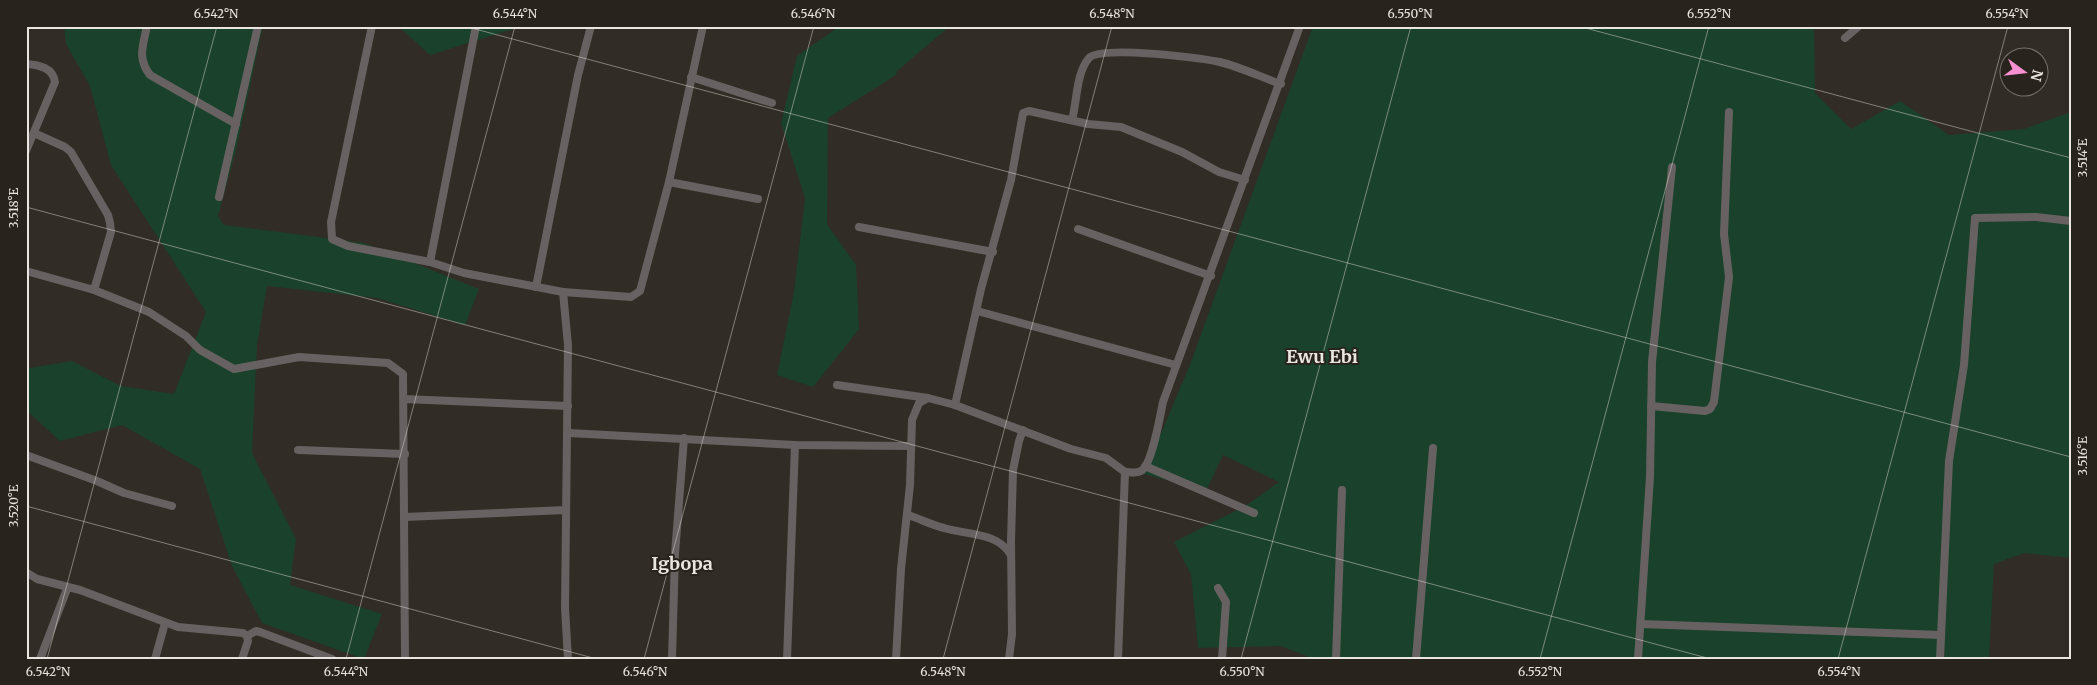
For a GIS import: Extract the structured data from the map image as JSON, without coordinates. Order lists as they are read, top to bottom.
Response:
{
  "districts": ["Ewu Ebi", "Igbopa"],
  "north": "right",
  "coordinates": [
    "6.542°N",
    "6.544°N",
    "6.546°N",
    "6.548°N",
    "6.550°N",
    "6.552°N",
    "6.554°N",
    "3.514°E",
    "3.518°E",
    "3.516°E",
    "3.520°E"
  ]
}
